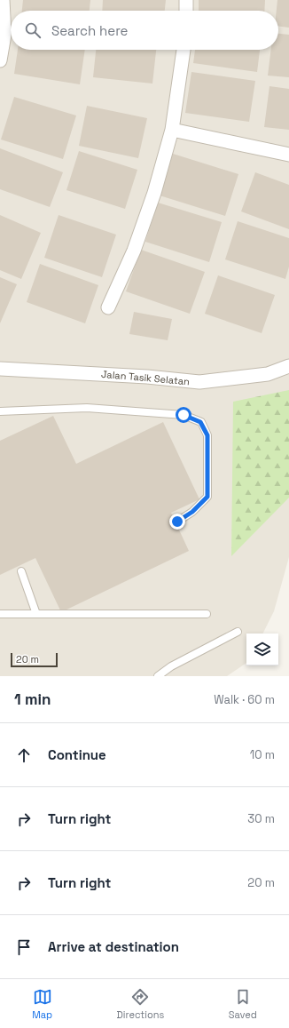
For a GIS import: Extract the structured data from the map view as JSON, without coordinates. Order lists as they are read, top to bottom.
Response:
{
  "streets": {
    "street": ["Jalan Tasik Selatan"]
  },
  "scale_bar": "20 m",
  "page": {
    "search": "Search here",
    "scale": "20 m",
    "heading": ["1 min", "Walk · 60 m"],
    "list": [
      ["Continue", "10 m"],
      ["Turn right", "30 m"],
      ["Turn right", "20 m"],
      "Arrive at destination"
    ],
    "nav": ["Map", "Directions", "Saved"]
  }
}
